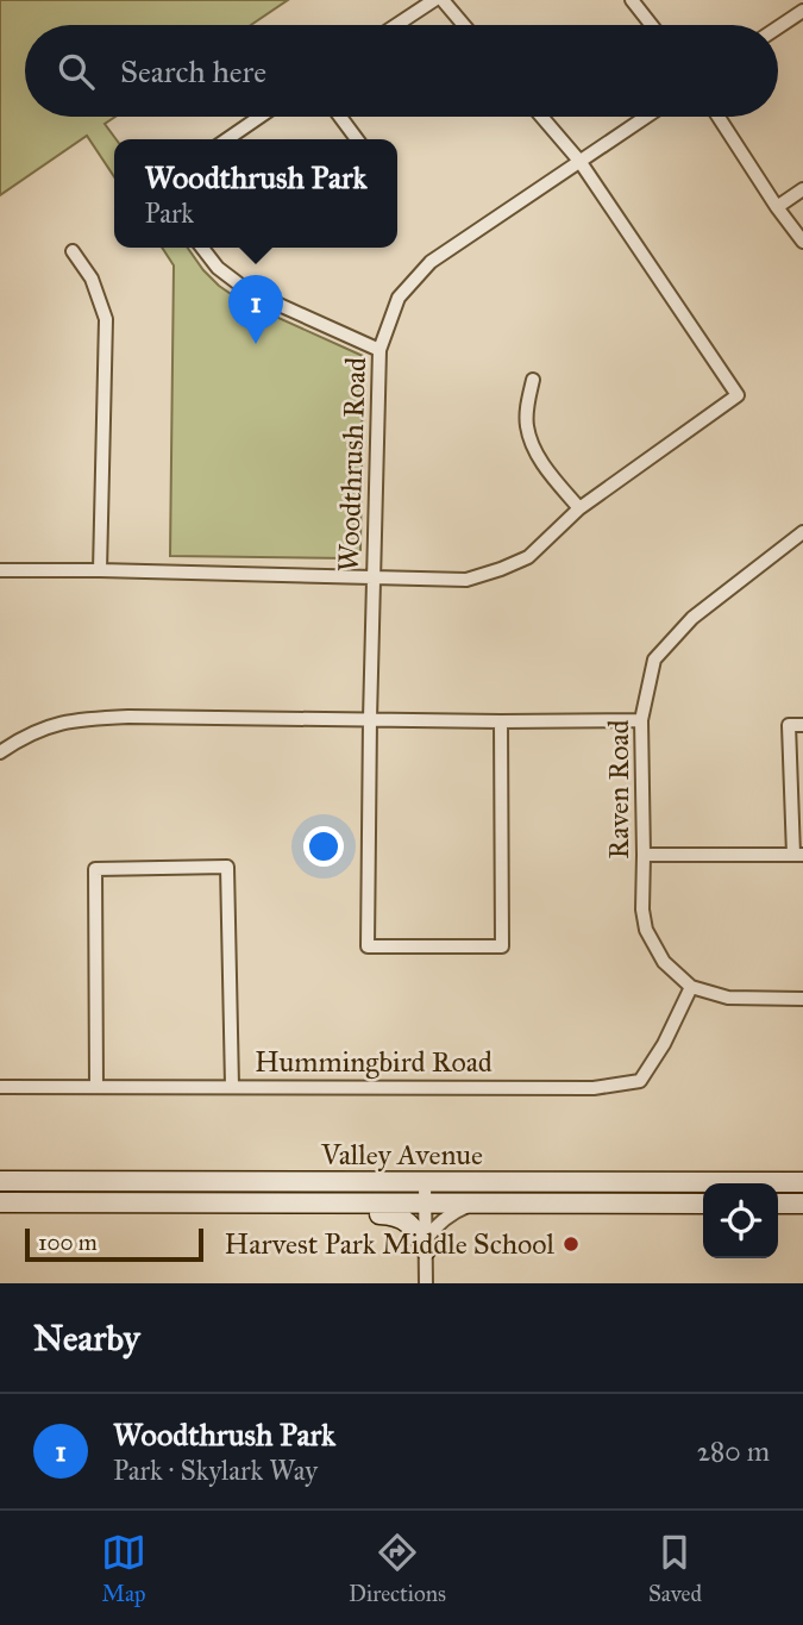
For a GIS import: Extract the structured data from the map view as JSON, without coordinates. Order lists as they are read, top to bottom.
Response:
{
  "streets": {
    "main road": ["Valley Avenue"],
    "street": ["Woodthrush Road", "Raven Road", "Hummingbird Road"]
  },
  "crossings": [
    ["Raven Road", "Hummingbird Road"]
  ],
  "places": ["Harvest Park Middle School"],
  "scale_bar": "100 m",
  "page": {
    "search": "Search here",
    "popup": ["Woodthrush Park", "Park"],
    "pins": "1",
    "scale": "100 m",
    "heading": "Nearby",
    "list": [
      {
        "mark": "1",
        "name": "Woodthrush Park",
        "note": "Park · Skylark Way",
        "value": "280 m"
      }
    ],
    "nav": ["Map", "Directions", "Saved"]
  }
}
